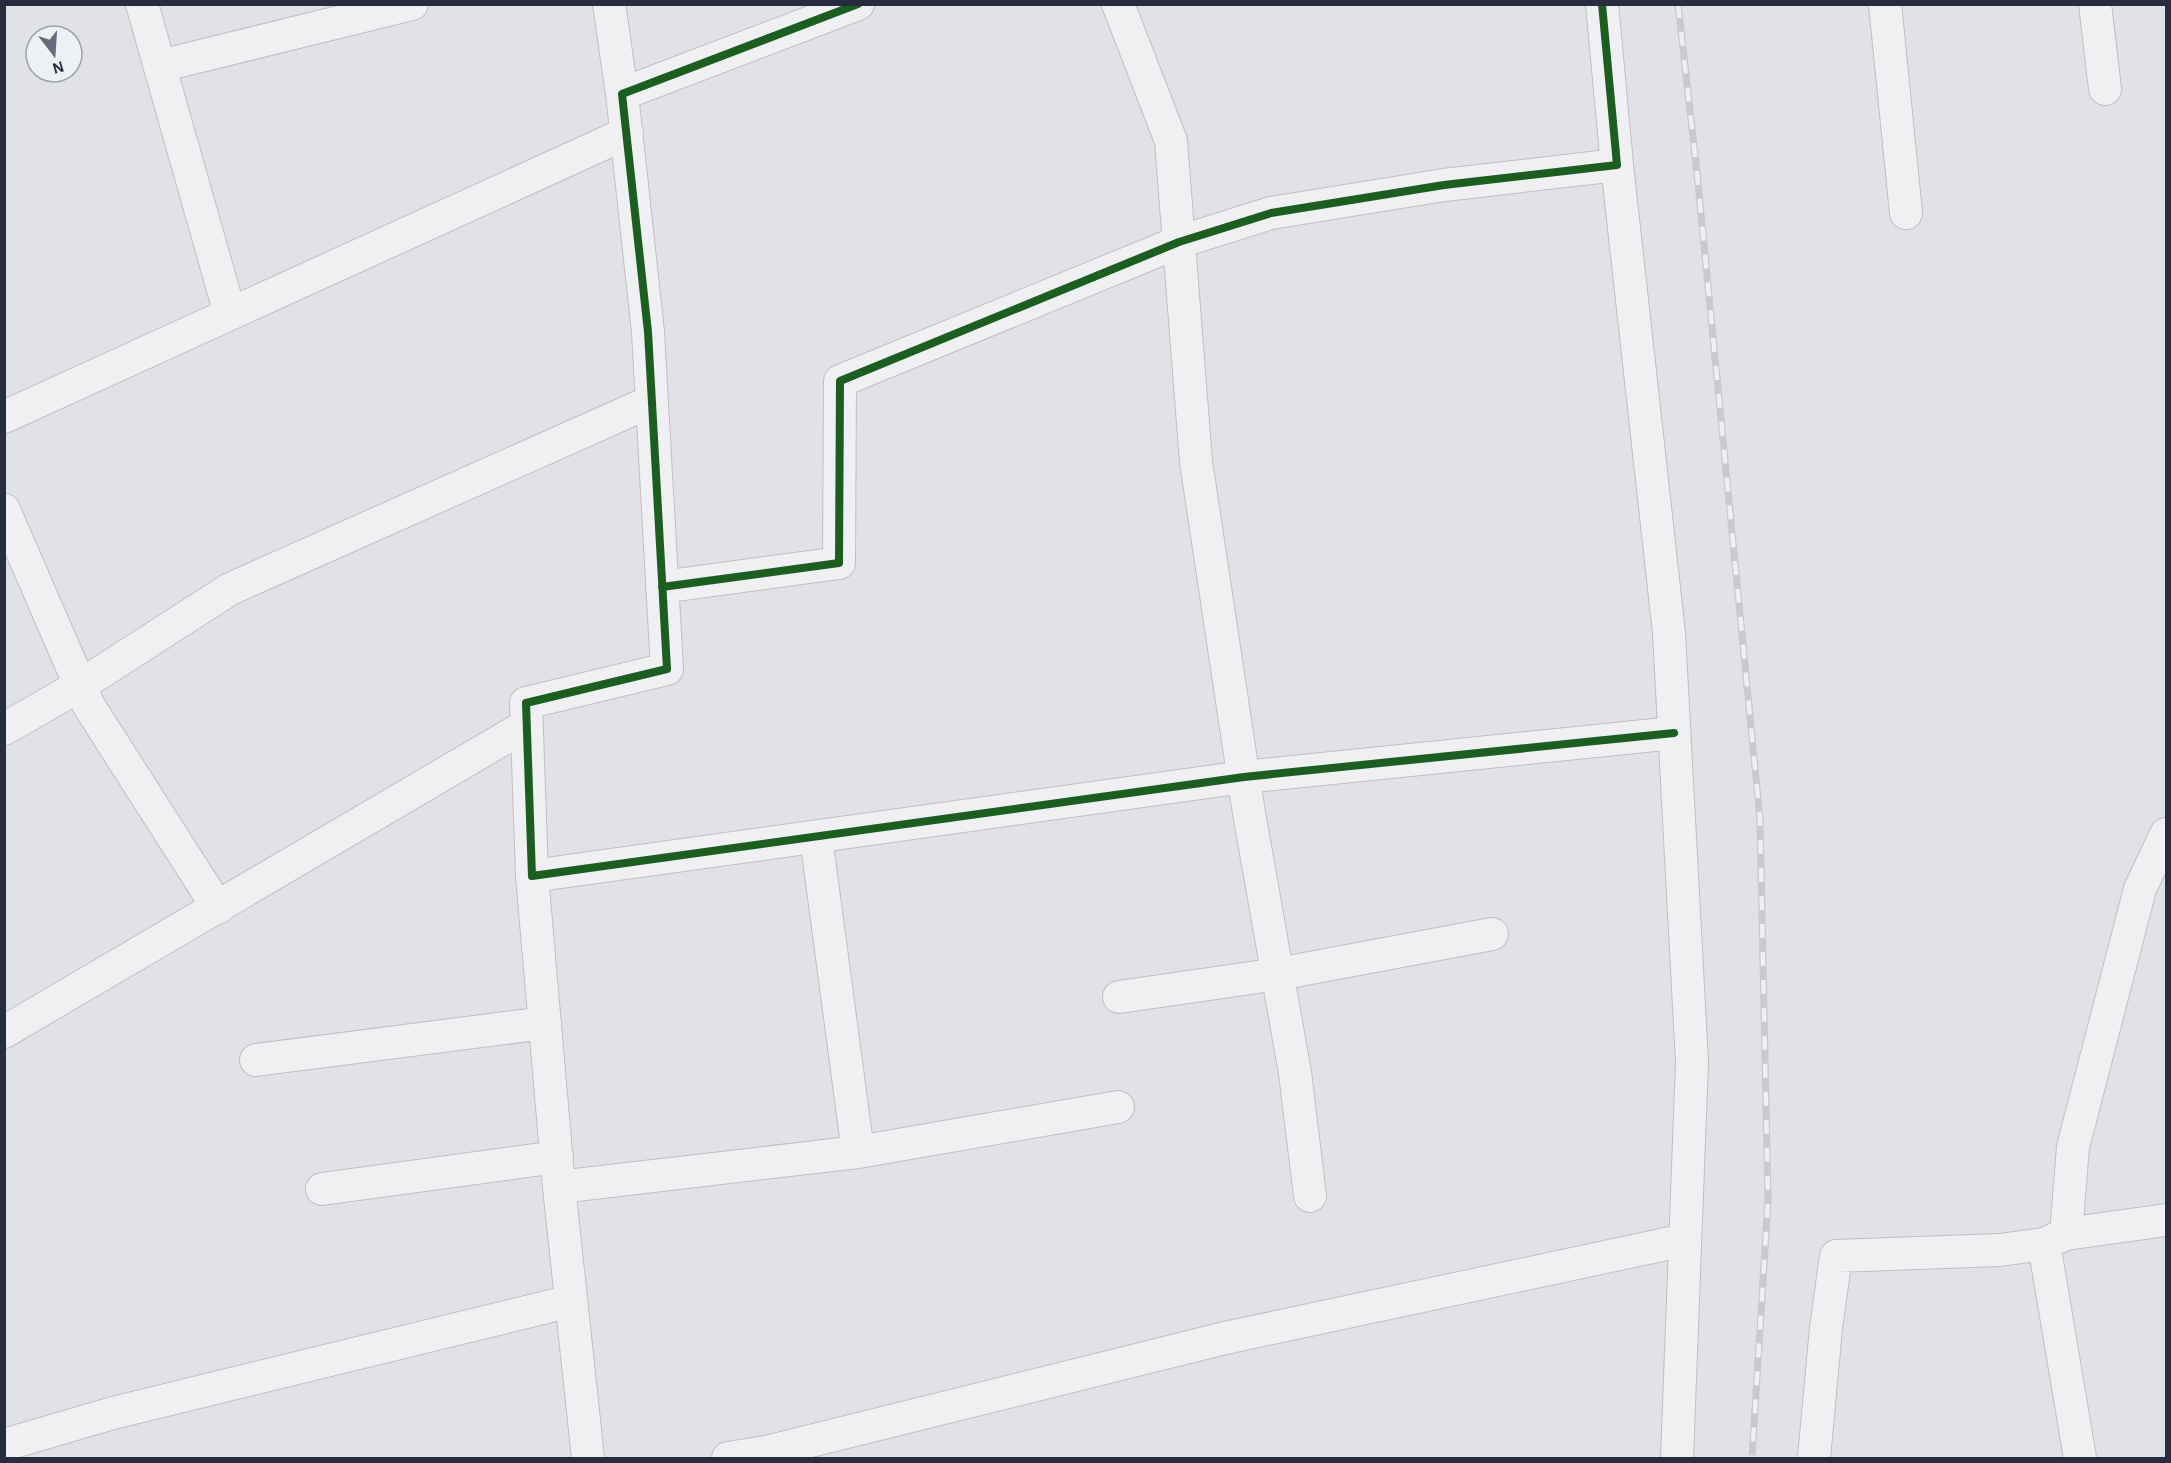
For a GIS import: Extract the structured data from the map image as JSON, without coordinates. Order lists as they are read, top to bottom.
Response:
{
  "north": "bottom"
}
